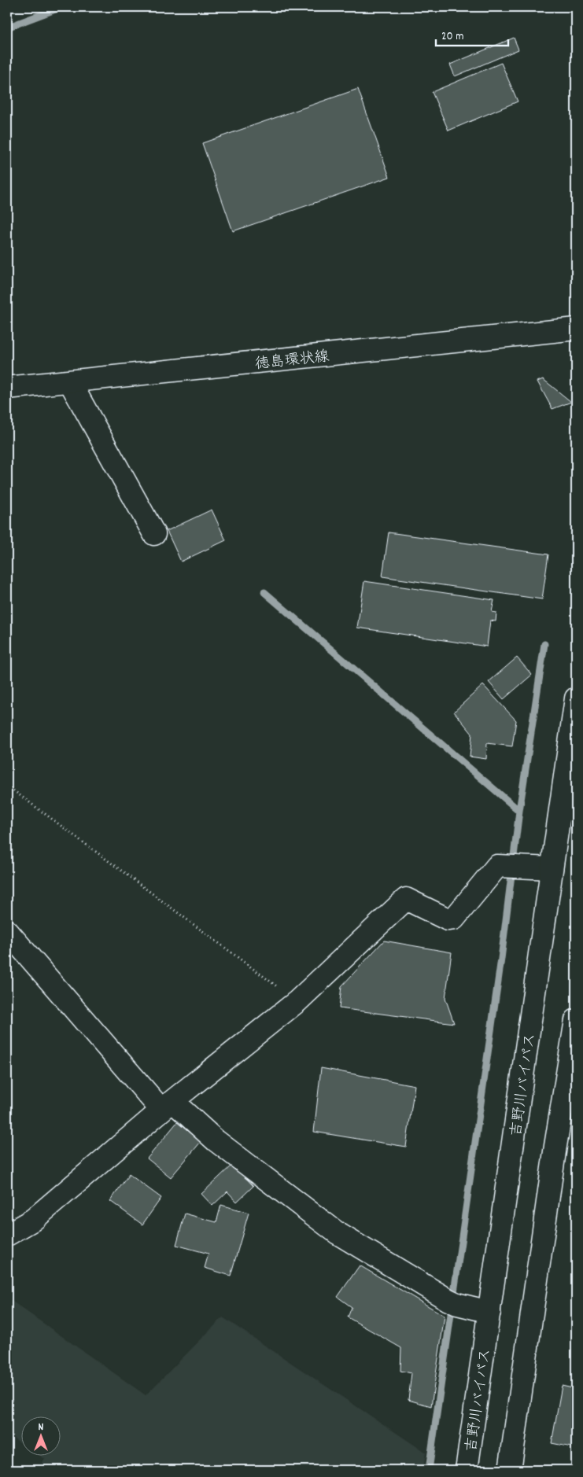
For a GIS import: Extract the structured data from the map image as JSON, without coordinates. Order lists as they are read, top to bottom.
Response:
{
  "streets": {
    "main road": ["徳島環状線", "吉野川バイパス"]
  },
  "scale_bar": "20 m",
  "north": "top"
}
